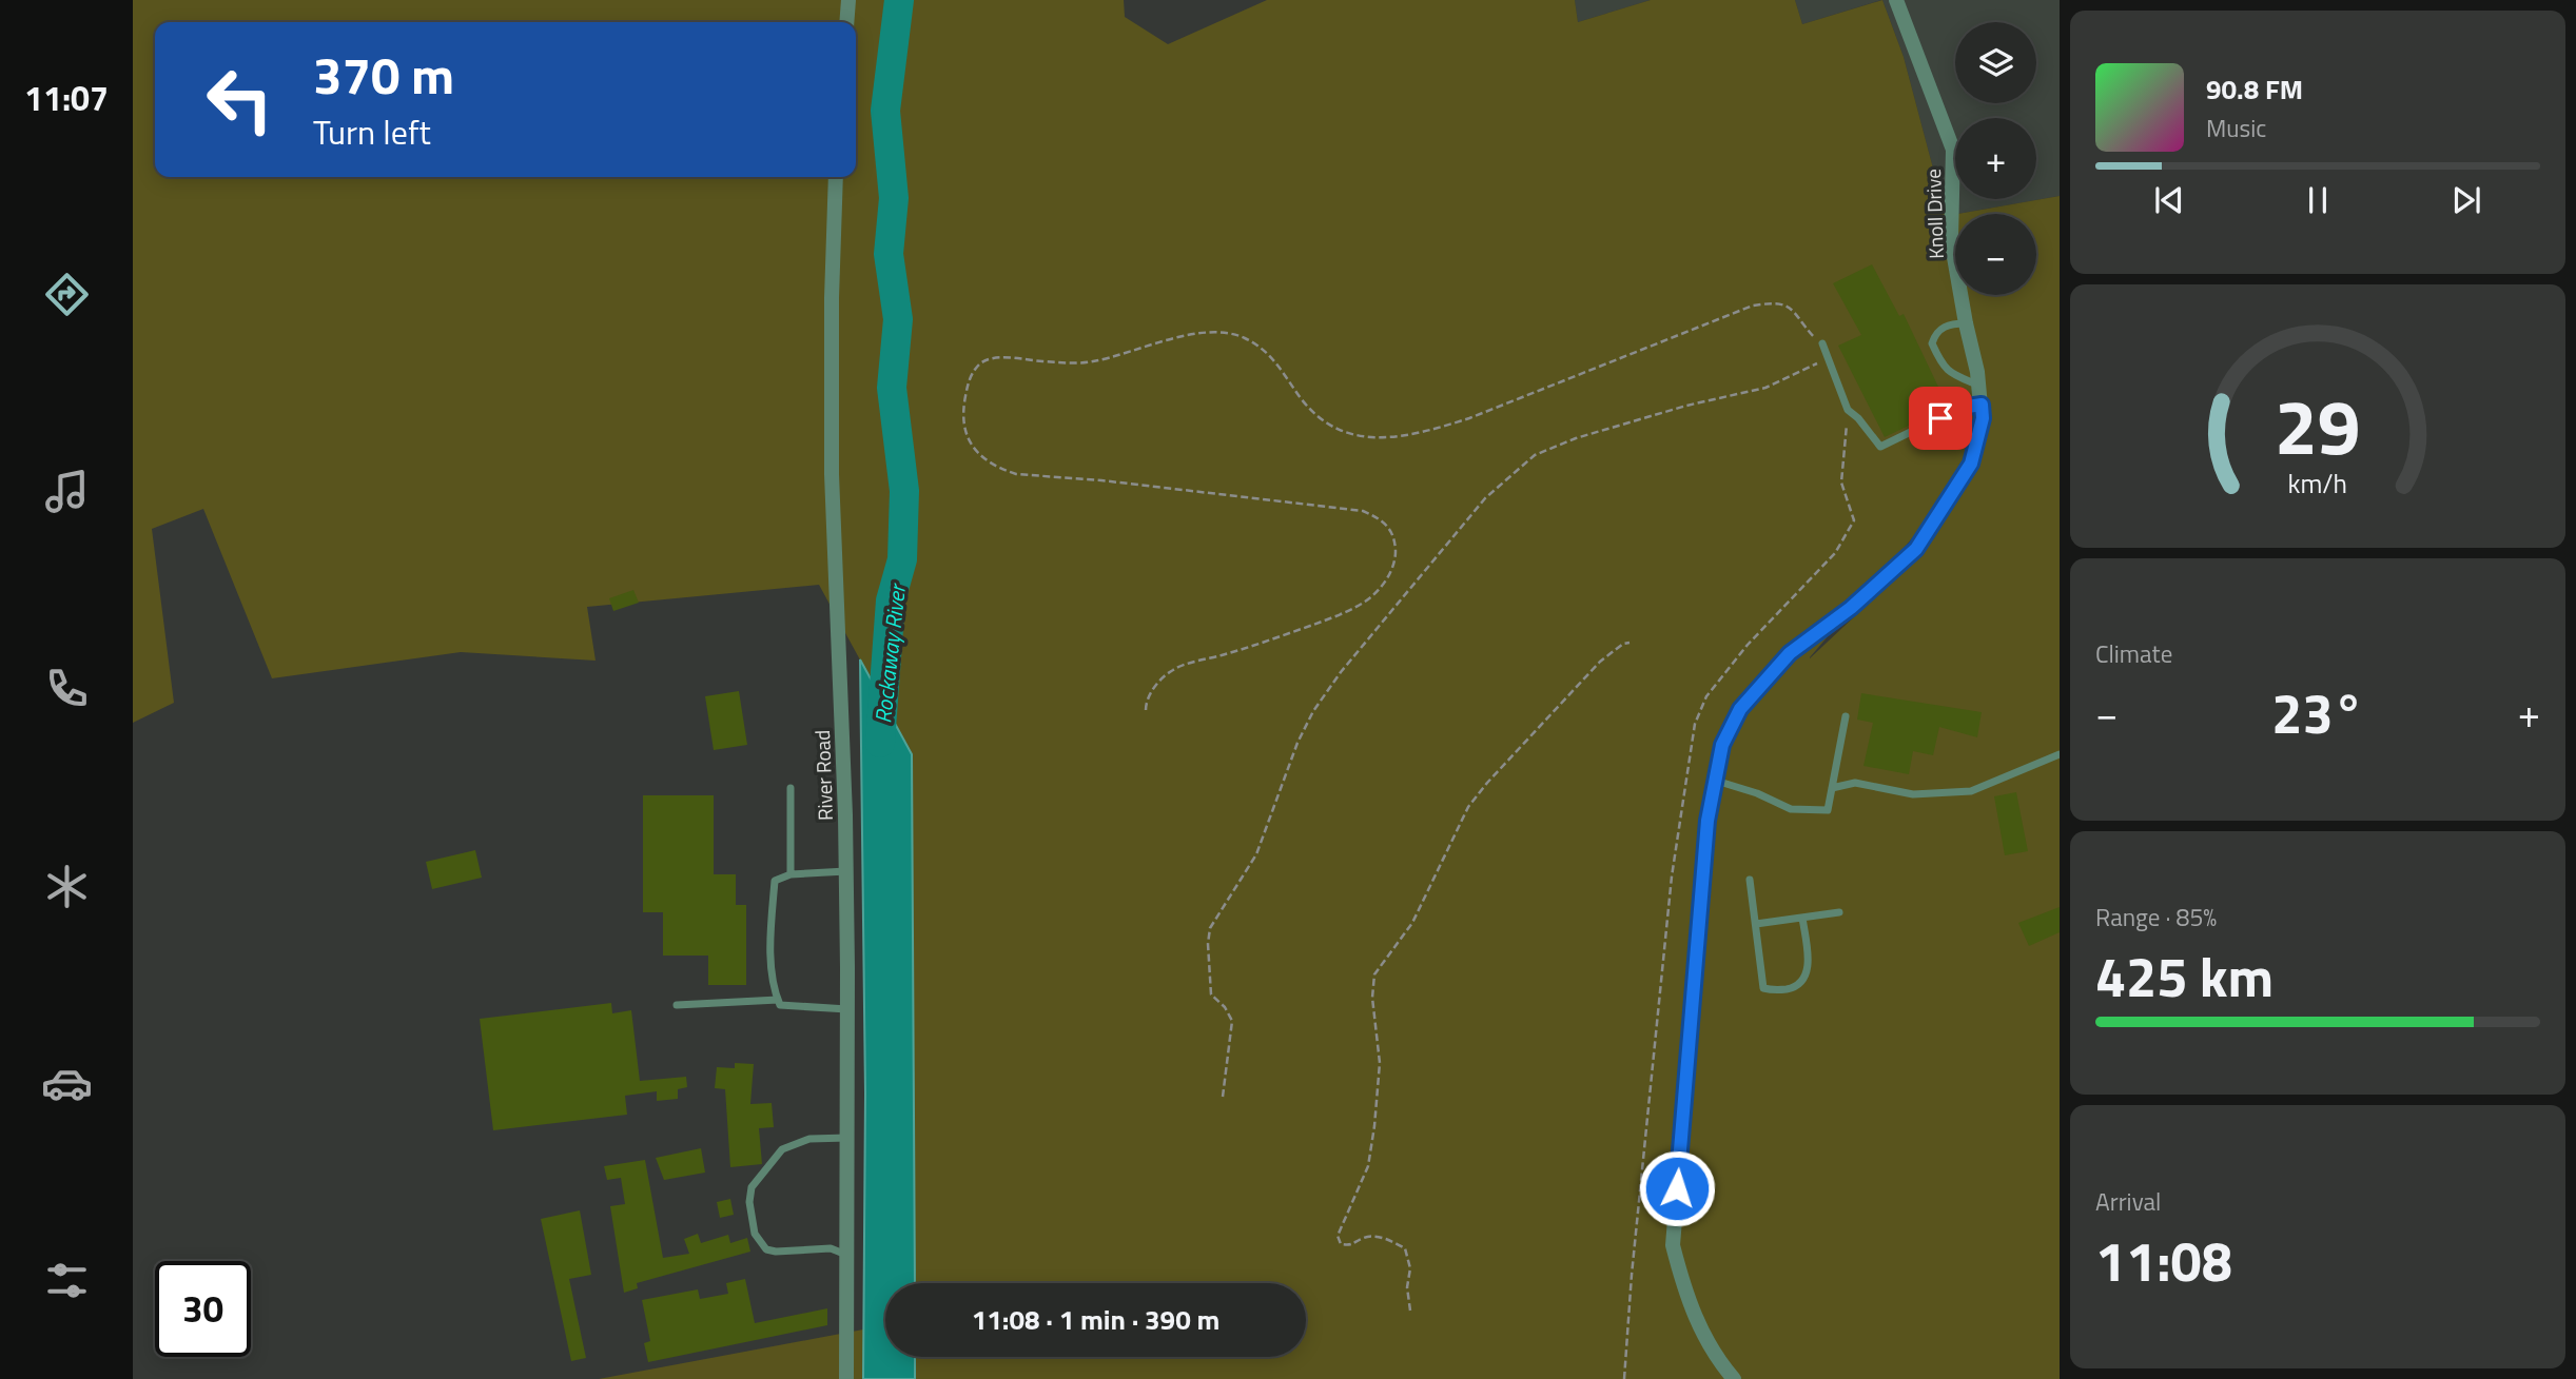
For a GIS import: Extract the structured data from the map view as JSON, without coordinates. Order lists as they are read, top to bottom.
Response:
{
  "streets": {
    "street": ["Knoll Drive", "River Road"]
  },
  "water": ["Rockaway River"],
  "page": {
    "tabs": "11:07",
    "map_buttons": ["+", "−"],
    "turn": ["370 m", "Turn left"],
    "song": ["90.8 FM", "Music"],
    "tile": [
      "Climate",
      ["Range · 85%", "425 km"],
      ["Arrival", "11:08"]
    ],
    "heat": ["−", "23°", "+"],
    "limit": "30",
    "trip": "11:08 · 1 min · 390 m",
    "gauge": ["29", "km/h"]
  }
}
